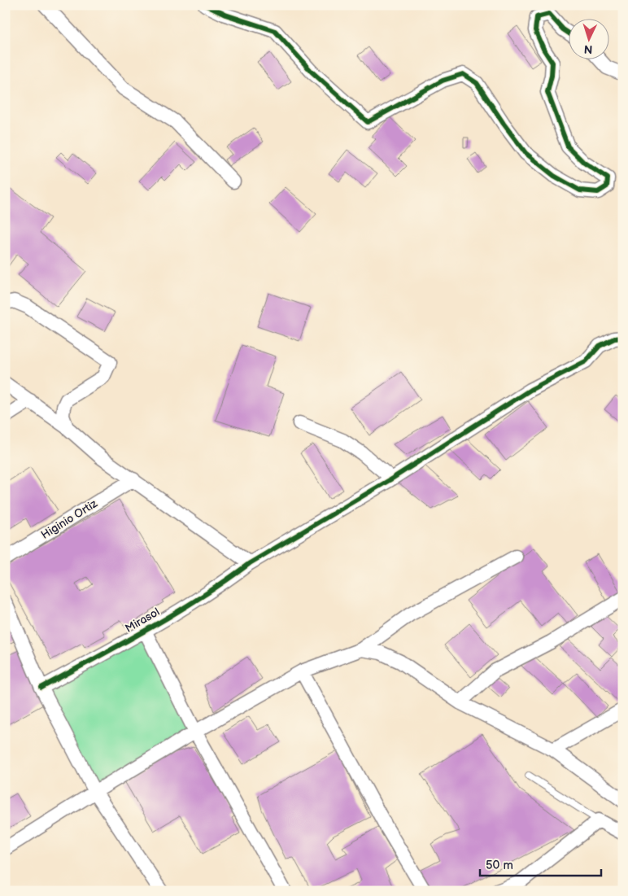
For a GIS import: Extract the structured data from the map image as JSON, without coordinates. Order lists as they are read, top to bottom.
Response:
{
  "streets": {
    "street": ["Higinio Ortiz", "Mirasol"]
  },
  "scale_bar": "50 m",
  "north": "bottom"
}
